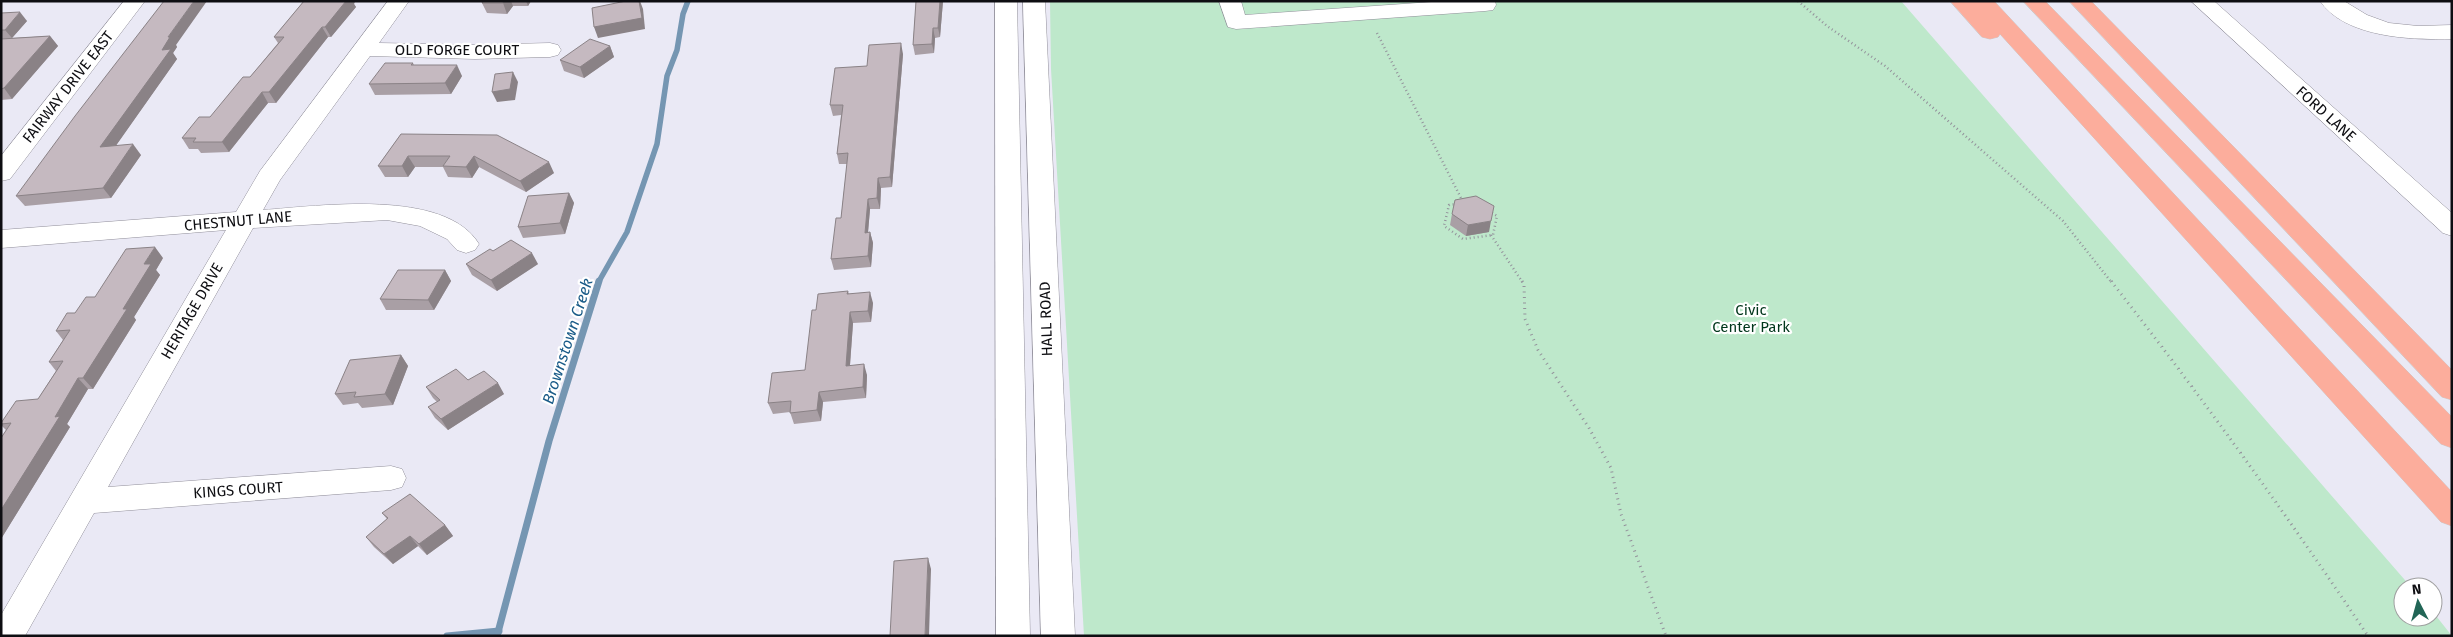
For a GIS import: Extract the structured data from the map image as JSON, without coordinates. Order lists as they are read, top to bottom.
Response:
{
  "streets": {
    "street": [
      "OLD FORGE COURT",
      "FAIRWAY DRIVE EAST",
      "FORD LANE",
      "CHESTNUT LANE",
      "HERITAGE DRIVE",
      "HALL ROAD",
      "KINGS COURT"
    ]
  },
  "crossings": [
    ["OLD FORGE COURT", "HERITAGE DRIVE"],
    ["CHESTNUT LANE", "HERITAGE DRIVE"],
    ["HERITAGE DRIVE", "KINGS COURT"]
  ],
  "water": ["Brownstown Creek"],
  "parks": ["Civic Center Park"],
  "north": "top"
}
